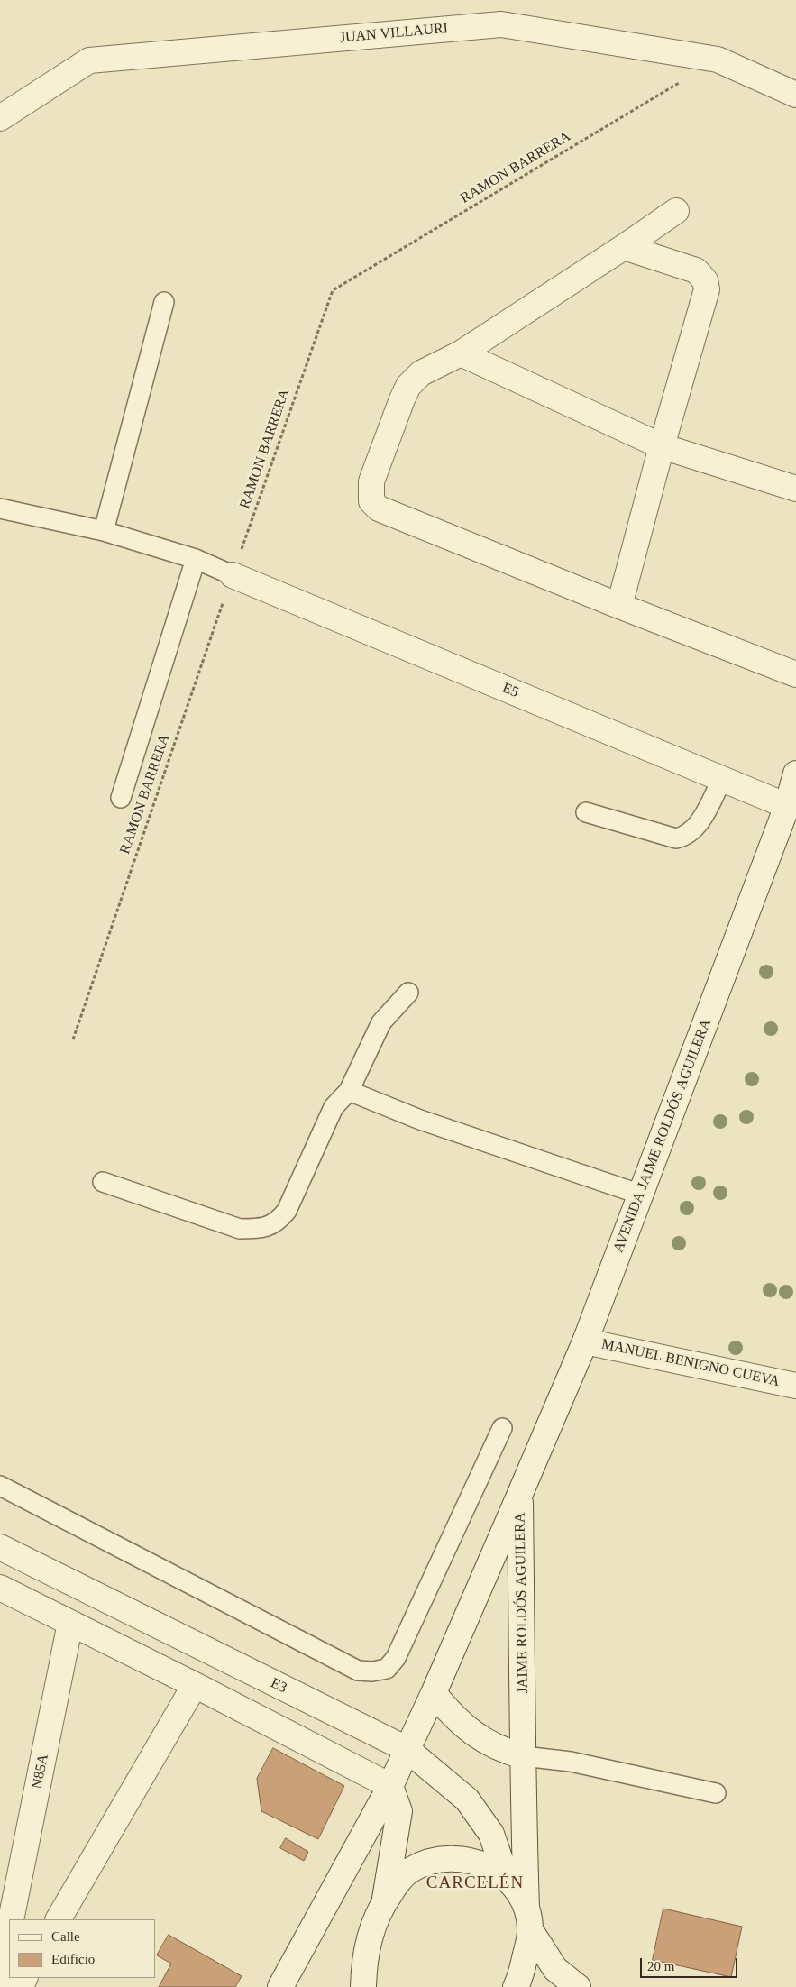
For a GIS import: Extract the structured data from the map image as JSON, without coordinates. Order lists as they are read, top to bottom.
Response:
{
  "streets": {
    "street": [
      "JUAN VILLAURI",
      "E5",
      "AVENIDA JAIME ROLDÓS AGUILERA",
      "MANUEL BENIGNO CUEVA",
      "JAIME ROLDÓS AGUILERA",
      "E3",
      "N85A"
    ],
    "path": ["RAMON BARRERA"]
  },
  "crossings": [
    ["RAMON BARRERA", "E5"],
    ["E5", "AVENIDA JAIME ROLDÓS AGUILERA"],
    ["AVENIDA JAIME ROLDÓS AGUILERA", "MANUEL BENIGNO CUEVA"],
    ["AVENIDA JAIME ROLDÓS AGUILERA", "JAIME ROLDÓS AGUILERA"],
    ["JAIME ROLDÓS AGUILERA", "E3"]
  ],
  "districts": ["CARCELÉN"],
  "legend": ["Calle", "Edificio"],
  "scale_bar": "20 m"
}
